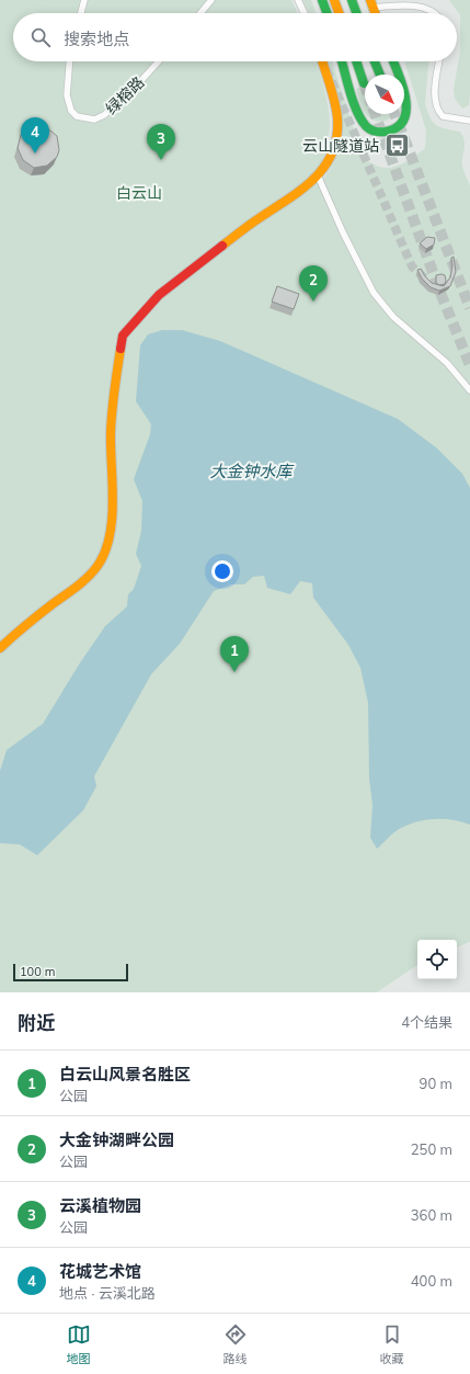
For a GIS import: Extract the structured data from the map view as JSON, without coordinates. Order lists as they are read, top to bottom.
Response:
{
  "streets": {
    "street": ["绿榕路"]
  },
  "water": ["大金钟水库"],
  "parks": ["白云山"],
  "places": {
    "bus stop": ["云山隧道站"]
  },
  "scale_bar": "100 m",
  "north": "bottom right",
  "page": {
    "search": "搜索地点",
    "pins": [
      "4",
      "3",
      "2",
      "1"
    ],
    "scale": "100 m",
    "heading": ["附近", "4个结果"],
    "list": [
      {
        "mark": "1",
        "name": "白云山风景名胜区",
        "note": "公园",
        "value": "90 m"
      },
      {
        "mark": "2",
        "name": "大金钟湖畔公园",
        "note": "公园",
        "value": "250 m"
      },
      {
        "mark": "3",
        "name": "云溪植物园",
        "note": "公园",
        "value": "360 m"
      },
      {
        "mark": "4",
        "name": "花城艺术馆",
        "note": "地点 · 云溪北路",
        "value": "400 m"
      }
    ],
    "nav": ["地图", "路线", "收藏"]
  }
}
